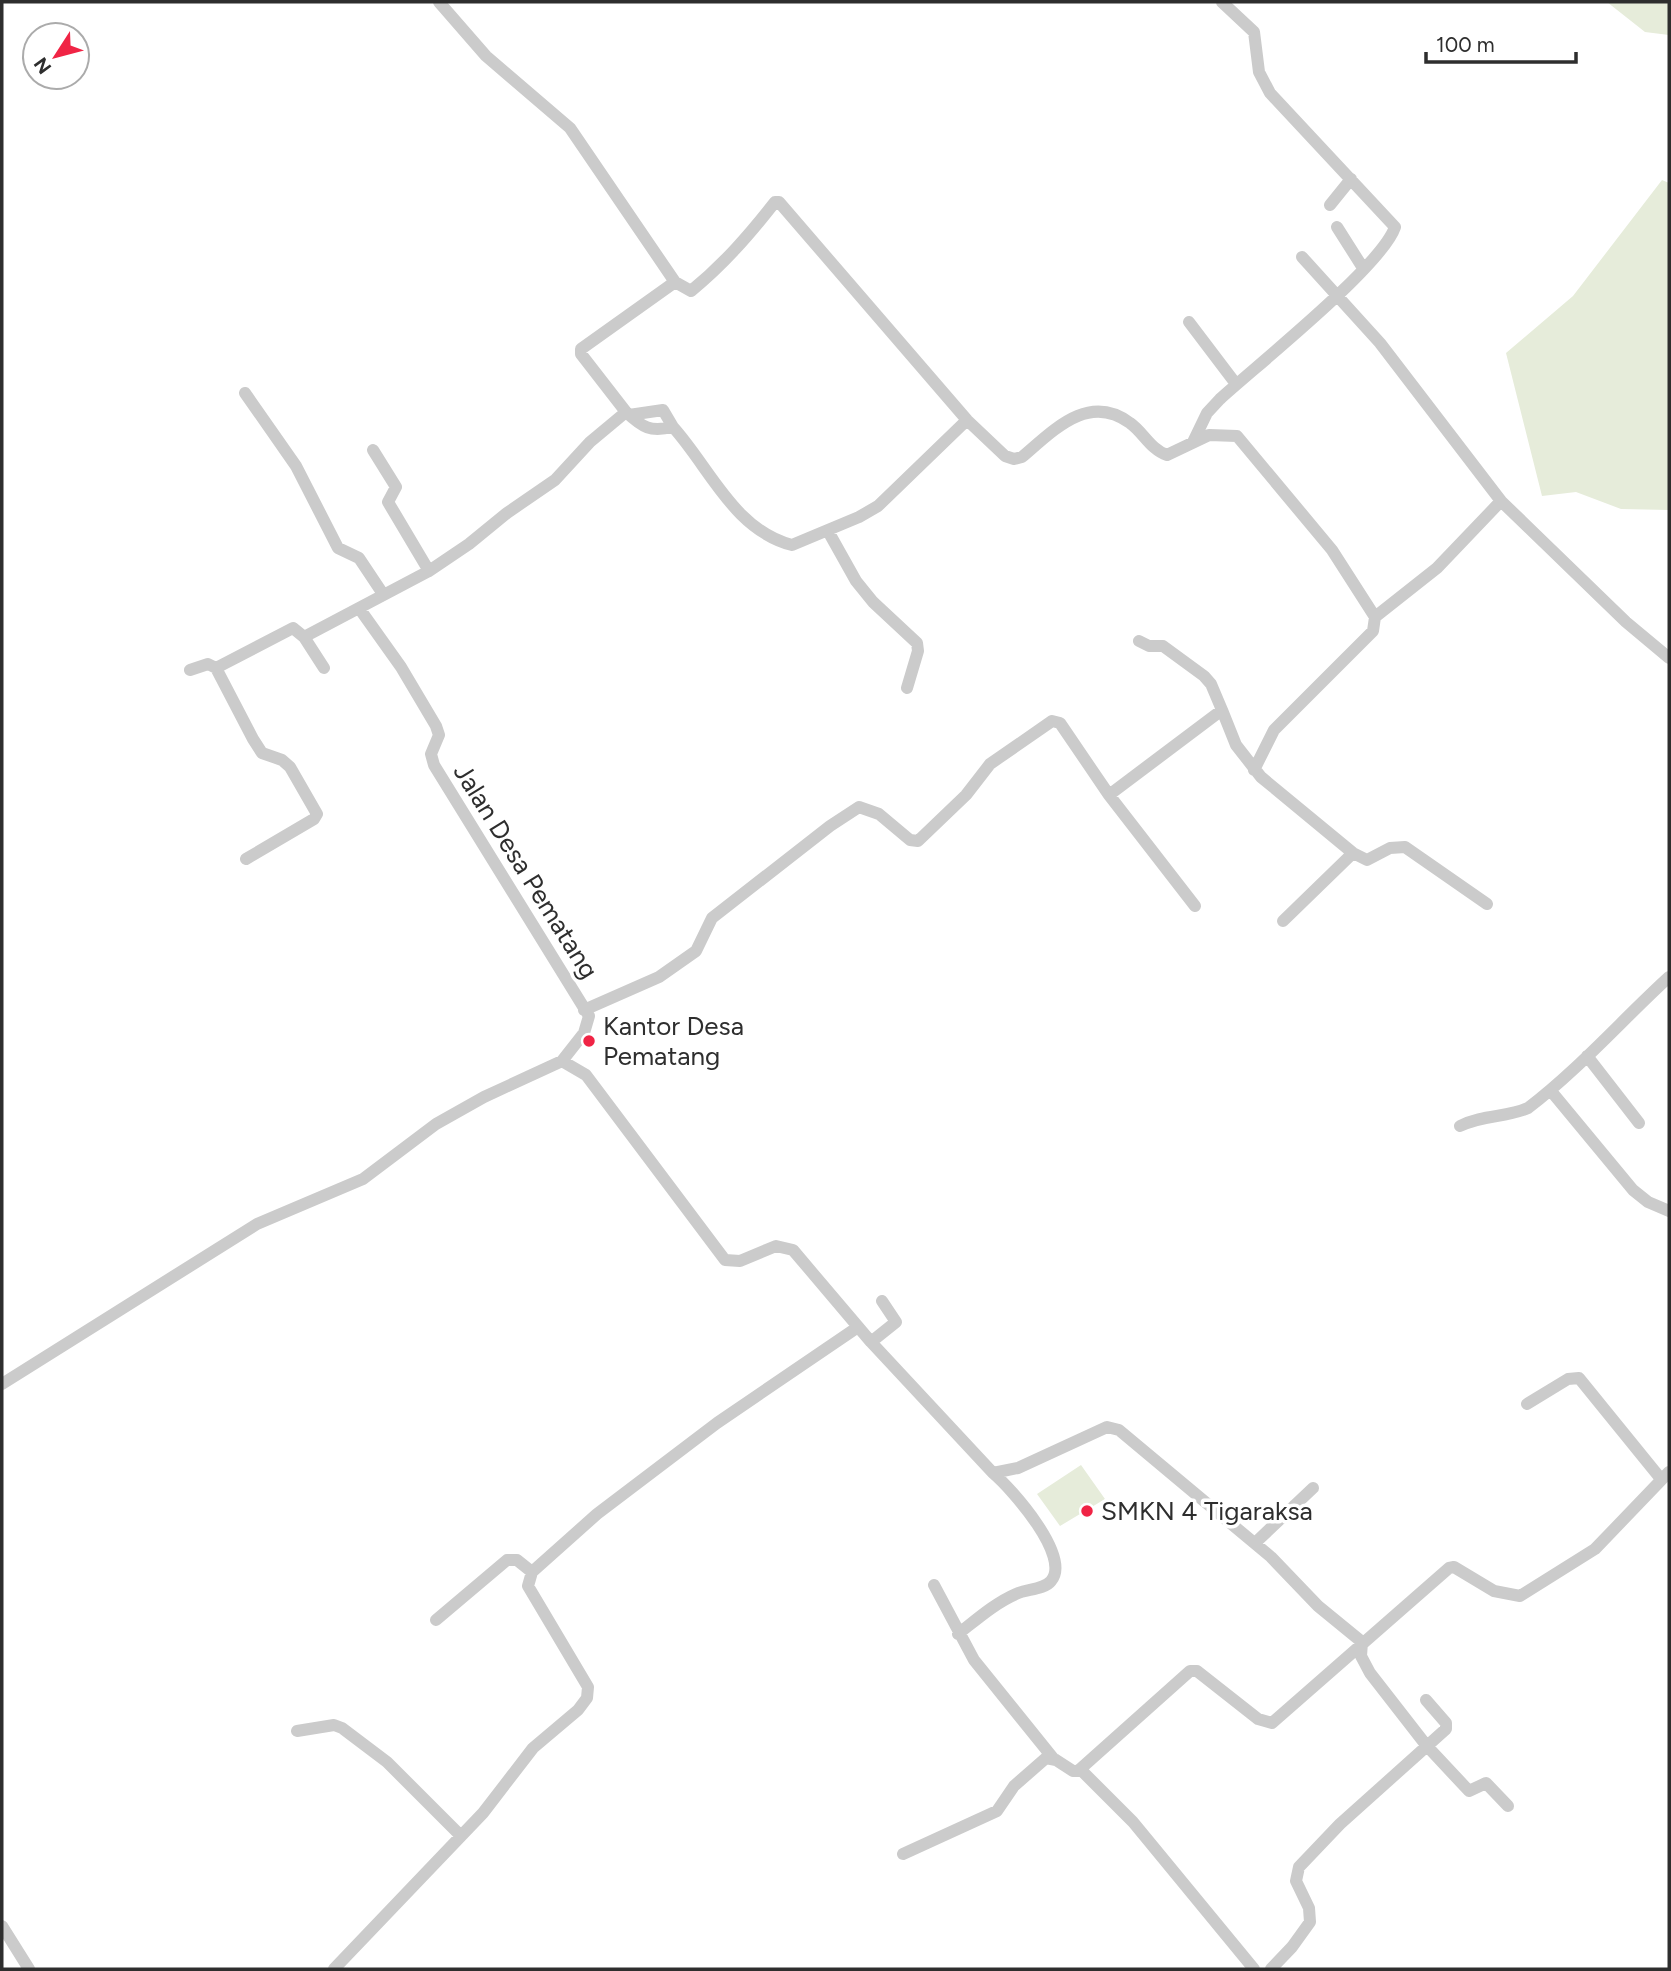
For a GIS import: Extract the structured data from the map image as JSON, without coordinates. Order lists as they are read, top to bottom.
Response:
{
  "streets": {
    "street": ["Jalan Desa Pematang"]
  },
  "places": ["Kantor Desa Pematang", "SMKN 4 Tigaraksa"],
  "scale_bar": "100 m",
  "north": "bottom left"
}
